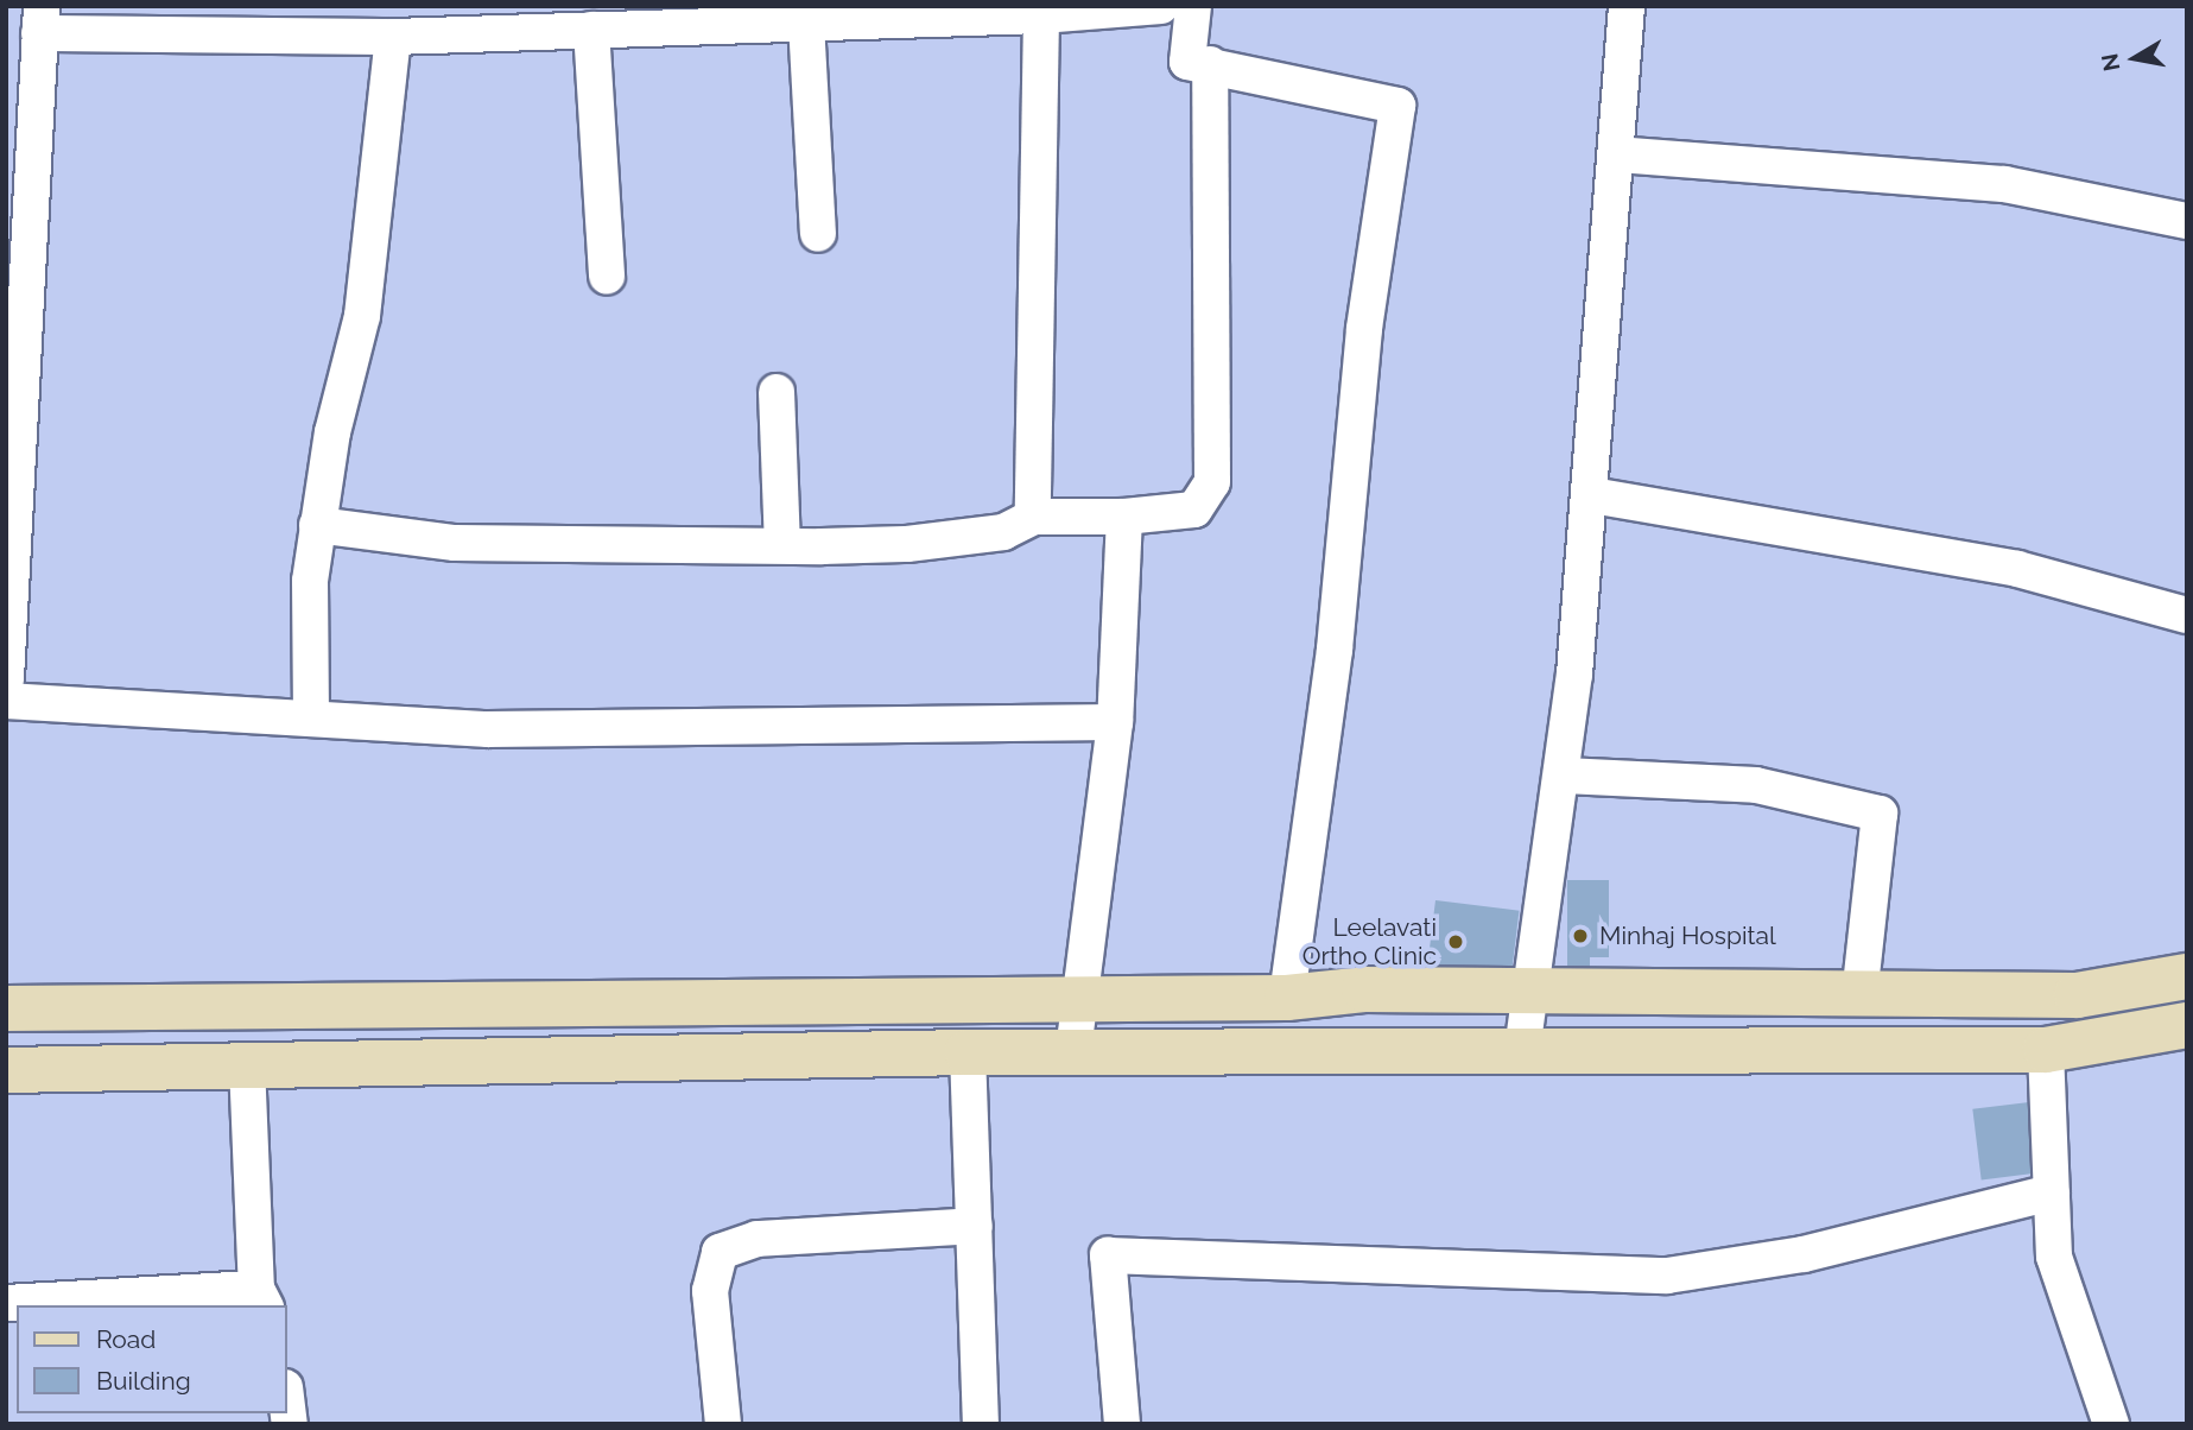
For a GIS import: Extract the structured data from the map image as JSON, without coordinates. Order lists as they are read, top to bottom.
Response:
{
  "places": ["Minhaj Hospital", "Leelavati Ortho Clinic"],
  "legend": ["Road", "Building"],
  "north": "left"
}
